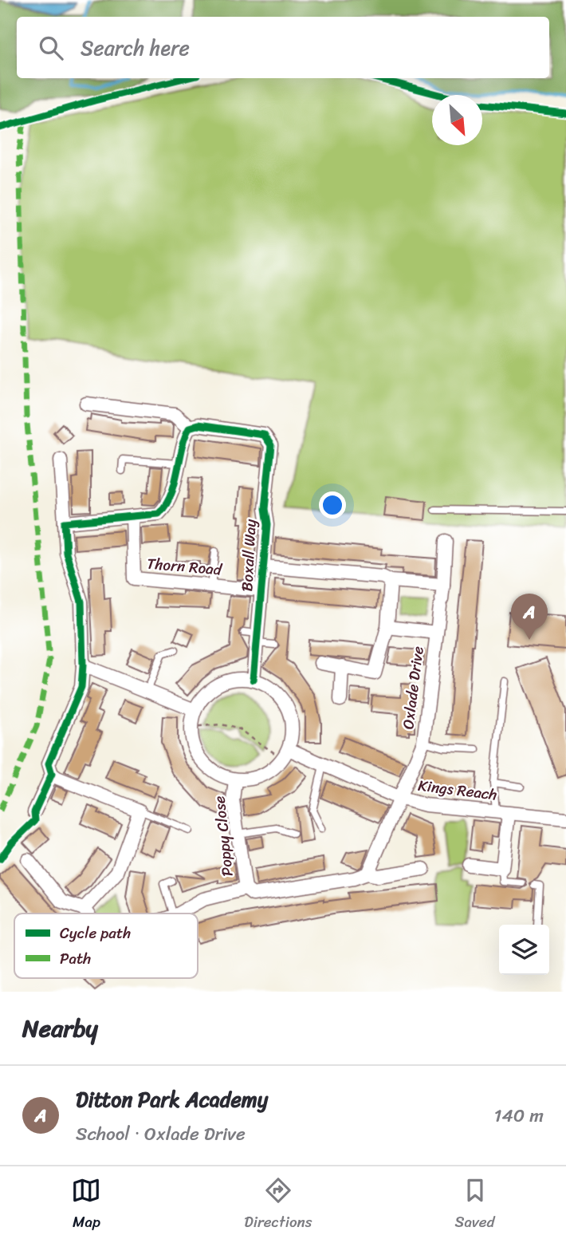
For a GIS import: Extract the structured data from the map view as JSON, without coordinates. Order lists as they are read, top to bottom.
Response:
{
  "streets": {
    "street": [
      "Boxall Way",
      "Thorn Road",
      "Oxlade Drive",
      "Kings Reach",
      "Poppy Close"
    ]
  },
  "crossings": [
    ["Boxall Way", "Thorn Road"],
    ["Oxlade Drive", "Kings Reach"]
  ],
  "legend": ["Cycle path", "Path"],
  "north": "bottom right",
  "page": {
    "search": "Search here",
    "pins": "A",
    "heading": "Nearby",
    "list": [
      {
        "mark": "A",
        "name": "Ditton Park Academy",
        "note": "School · Oxlade Drive",
        "value": "140 m"
      }
    ],
    "nav": ["Map", "Directions", "Saved"]
  }
}
